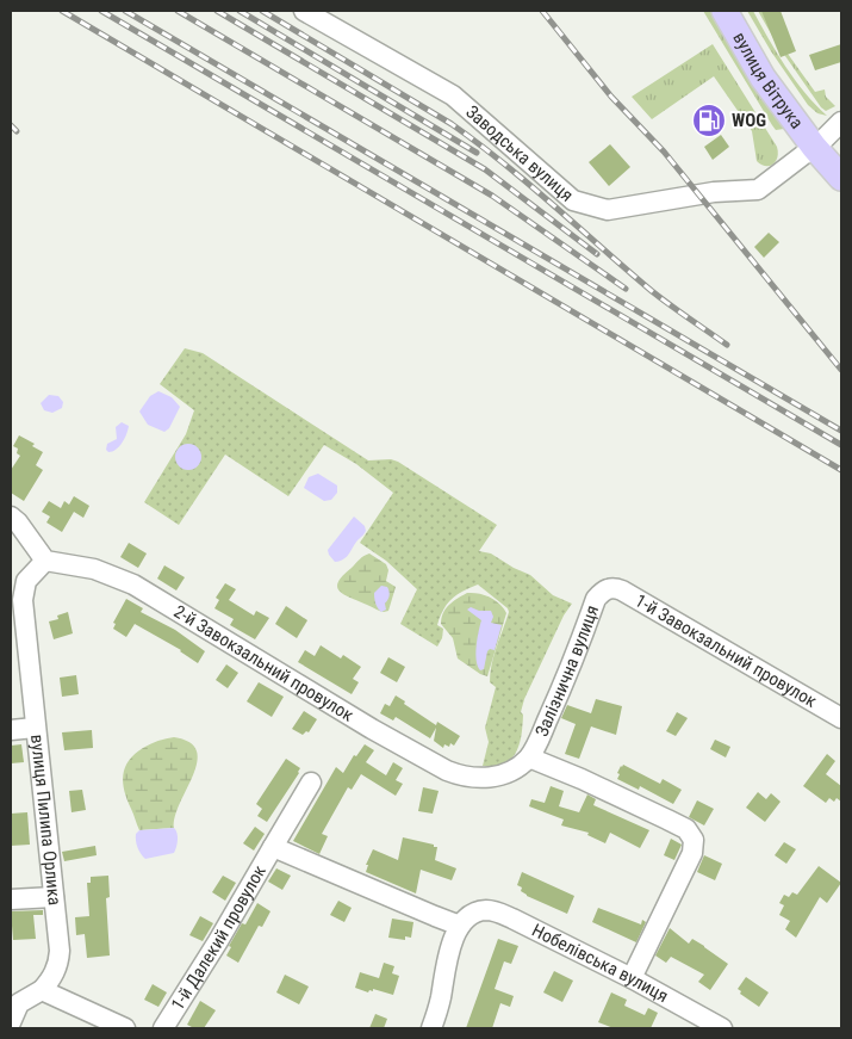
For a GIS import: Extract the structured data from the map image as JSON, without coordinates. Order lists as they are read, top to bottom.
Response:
{
  "streets": {
    "main road": ["вулиця Вітрука"],
    "street": [
      "Заводська вулиця",
      "1-й Завокзальний провулок",
      "2-й Завокзальний провулок",
      "Залізнична вулиця",
      "вулиця Пилипа Орлика",
      "1-й Далекий провулок",
      "Нобелівська вулиця"
    ]
  },
  "crossings": [
    ["вулиця Вітрука", "Заводська вулиця"],
    ["1-й Завокзальний провулок", "Залізнична вулиця"],
    ["2-й Завокзальний провулок", "Залізнична вулиця"],
    ["2-й Завокзальний провулок", "вулиця Пилипа Орлика"],
    ["1-й Далекий провулок", "Нобелівська вулиця"]
  ],
  "places": {
    "fuel station": ["WOG"]
  }
}
